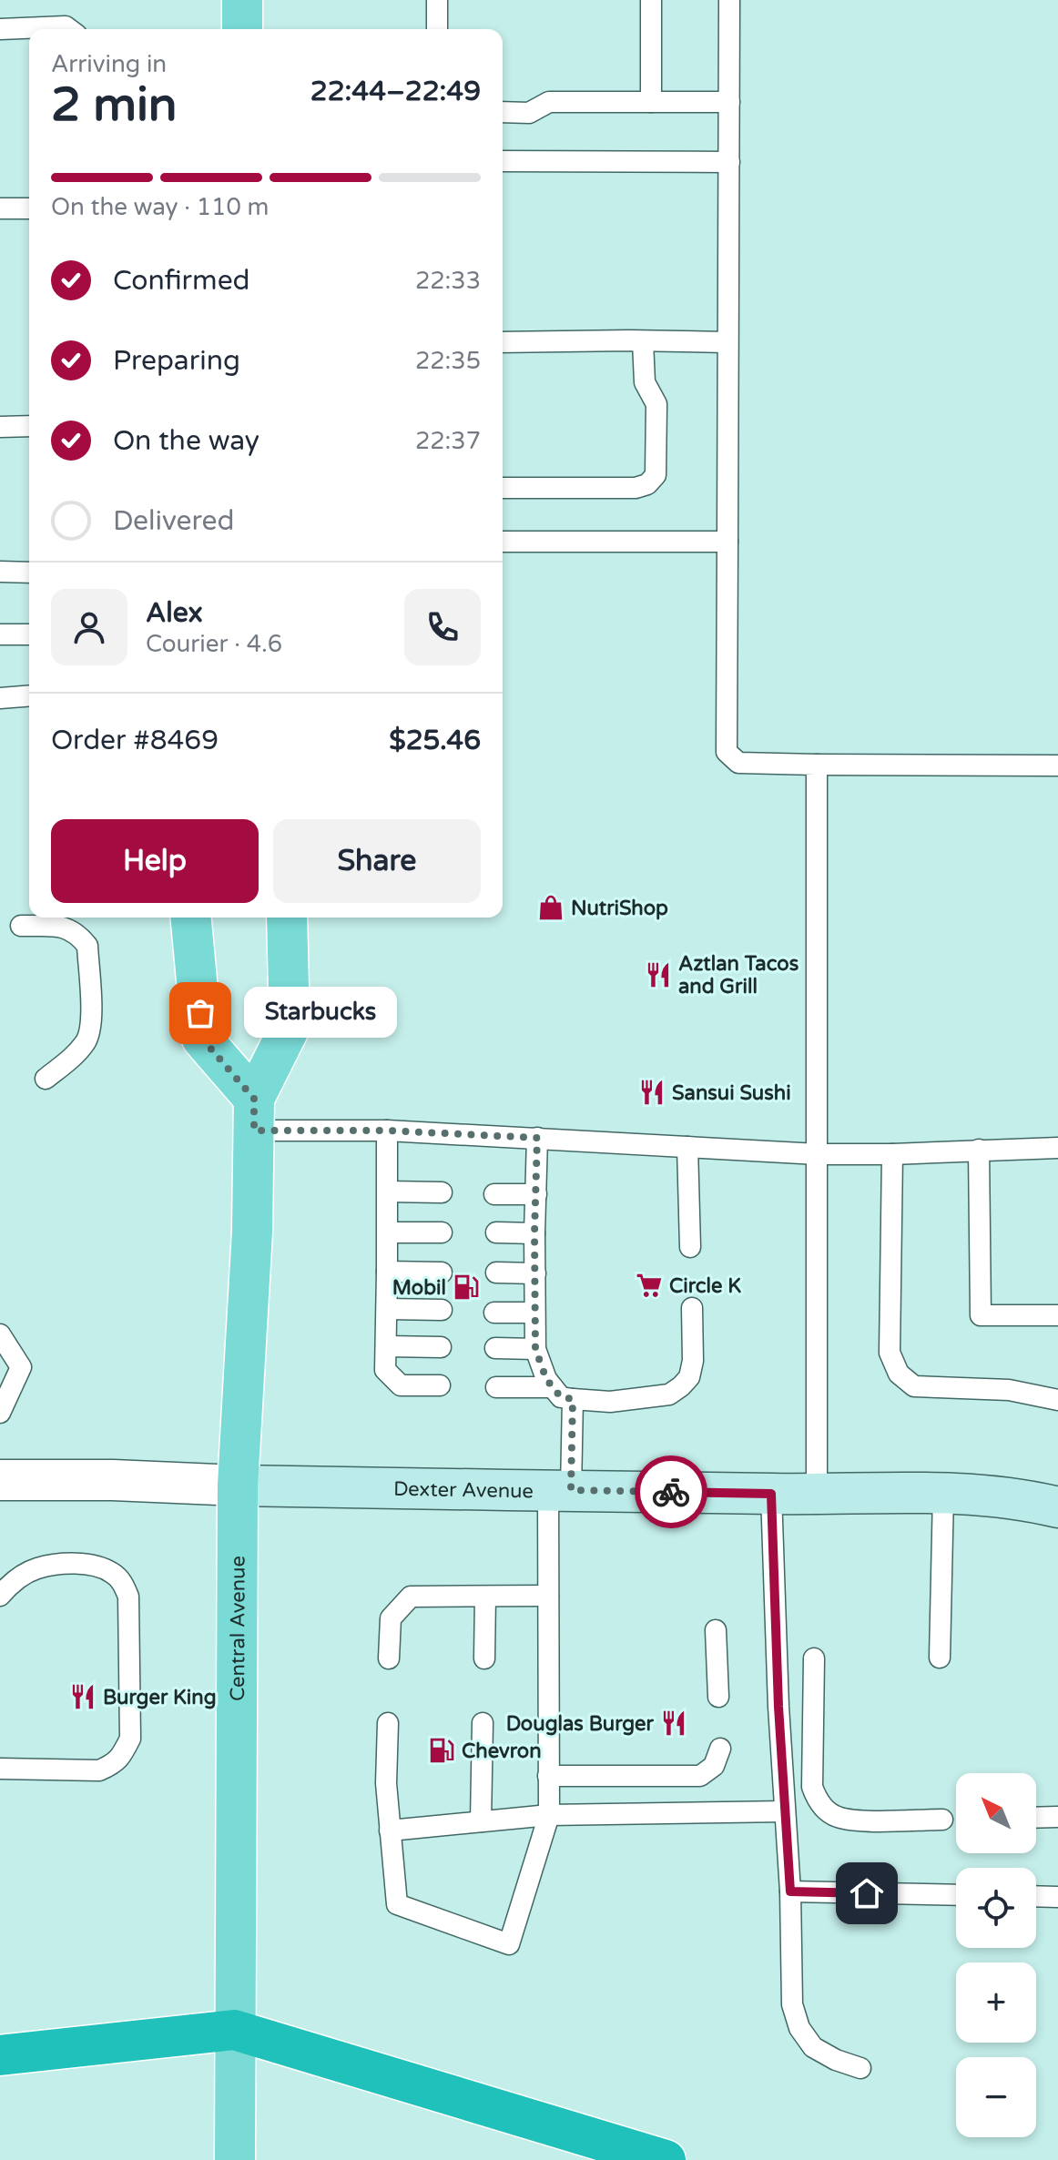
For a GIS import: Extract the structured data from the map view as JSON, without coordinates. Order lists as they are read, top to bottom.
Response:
{
  "streets": {
    "main road": ["Central Avenue"],
    "street": ["Dexter Avenue"]
  },
  "crossings": [
    ["Dexter Avenue", "Central Avenue"]
  ],
  "places": {
    "shop": ["NutriShop"],
    "restaurant": [
      "Aztlan Tacos and Grill",
      "Sansui Sushi",
      "Burger King",
      "Douglas Burger"
    ],
    "other": ["Starbucks"],
    "supermarket": ["Circle K"],
    "fuel station": ["Mobil", "Chevron"]
  },
  "north": "top left",
  "page": {
    "heading": ["2 min", "Arriving in", "22:44–22:49"],
    "panel": [
      "Alex",
      "Courier · 4.6",
      "Order #8469",
      "$25.46"
    ],
    "bar": "On the way · 110 m",
    "list": [
      ["Confirmed", "22:33"],
      ["Preparing", "22:35"],
      ["On the way", "22:37"],
      "Delivered"
    ],
    "buttons": ["Help", "Share"],
    "bubble": "Starbucks",
    "map_buttons": ["+", "−"]
  }
}
